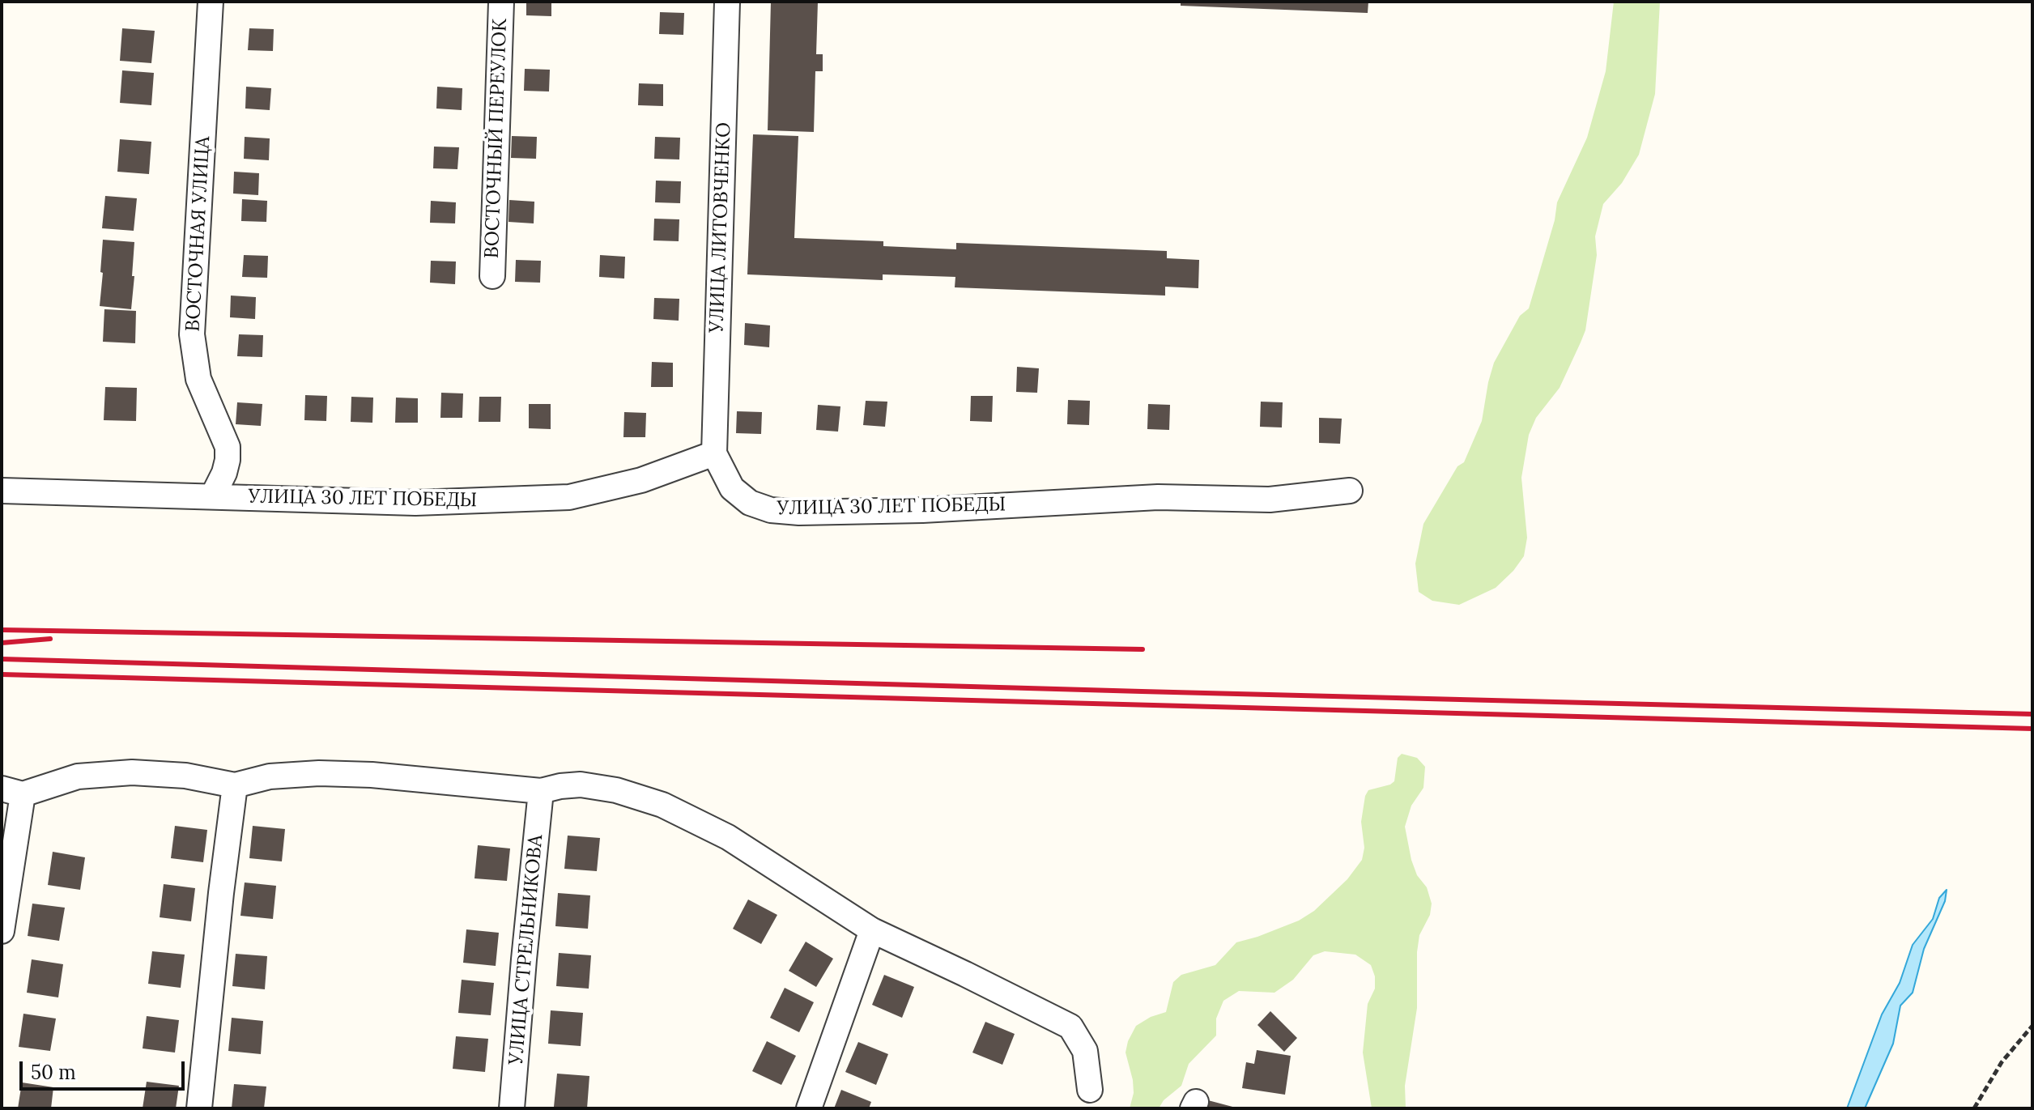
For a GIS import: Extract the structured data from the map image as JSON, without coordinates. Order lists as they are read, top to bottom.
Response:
{
  "streets": {
    "street": [
      "ВОСТОЧНЫЙ ПЕРЕУЛОК",
      "УЛИЦА ЛИТОВЧЕНКО",
      "ВОСТОЧНАЯ УЛИЦА",
      "УЛИЦА 30 ЛЕТ ПОБЕДЫ",
      "УЛИЦА СТРЕЛЬНИКОВА"
    ]
  },
  "crossings": [
    ["УЛИЦА ЛИТОВЧЕНКО", "УЛИЦА 30 ЛЕТ ПОБЕДЫ"],
    ["ВОСТОЧНАЯ УЛИЦА", "УЛИЦА 30 ЛЕТ ПОБЕДЫ"]
  ],
  "scale_bar": "50 m"
}
